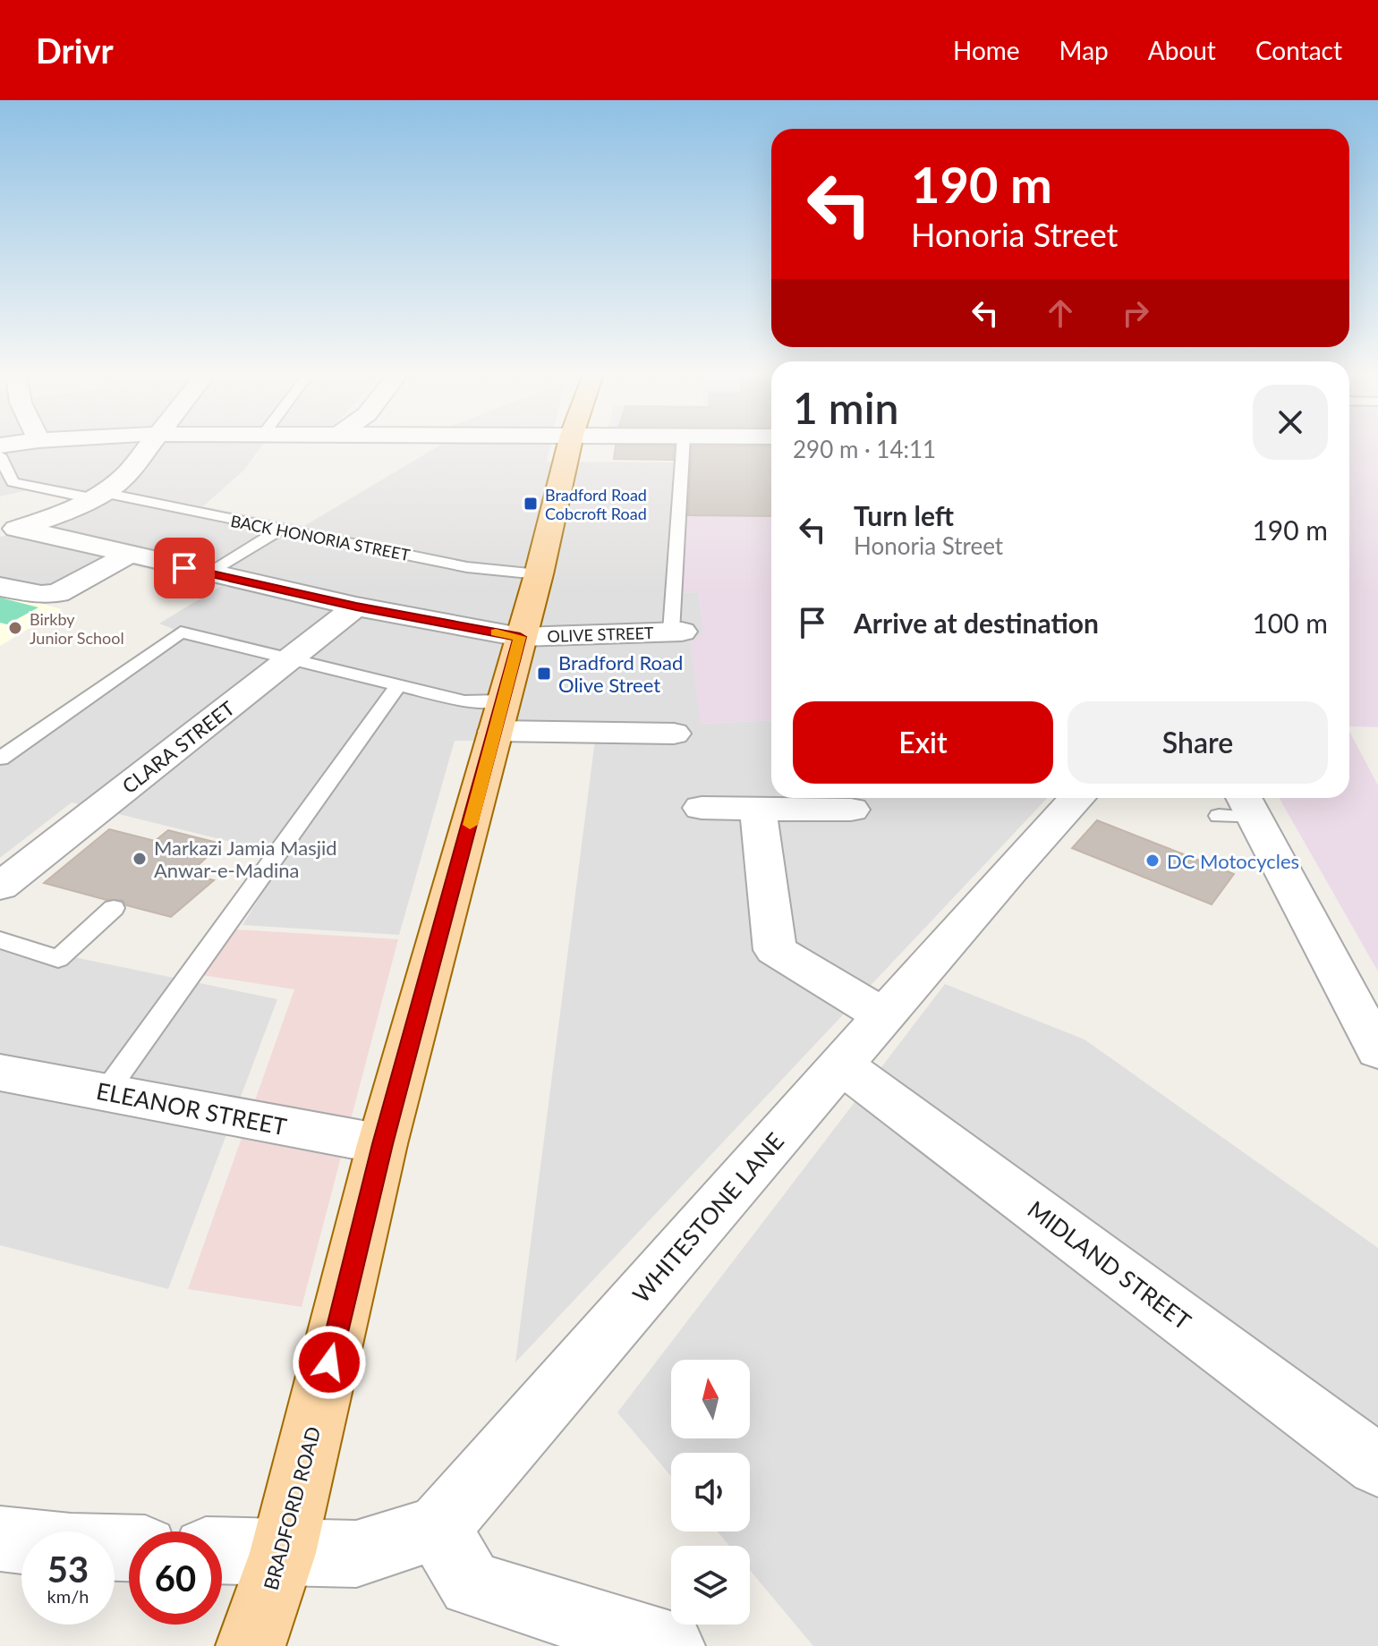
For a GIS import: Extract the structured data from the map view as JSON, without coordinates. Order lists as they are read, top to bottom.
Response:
{
  "streets": {
    "main road": ["BRADFORD ROAD"],
    "street": [
      "OLIVE STREET",
      "CLARA STREET",
      "ELEANOR STREET",
      "WHITESTONE LANE",
      "MIDLAND STREET"
    ],
    "lane": ["BACK HONORIA STREET"]
  },
  "crossings": [
    ["BACK HONORIA STREET", "BRADFORD ROAD"],
    ["OLIVE STREET", "CLARA STREET"],
    ["OLIVE STREET", "BRADFORD ROAD"],
    ["ELEANOR STREET", "BRADFORD ROAD"],
    ["WHITESTONE LANE", "MIDLAND STREET"]
  ],
  "places": {
    "transit": ["Bradford Road Cobcroft Road", "Bradford Road Olive Street"],
    "other": ["Birkby Junior School", "Markazi Jamia Masjid Anwar-e-Madina", "DC Motocycles"]
  },
  "north": "top",
  "page": {
    "header": "Drivr",
    "nav": [
      "Home",
      "Map",
      "About",
      "Contact"
    ],
    "turn": ["190 m", "Honoria Street"],
    "heading": ["1 min", "290 m · 14:11"],
    "list": [
      {
        "name": "Turn left",
        "note": "Honoria Street",
        "value": "190 m"
      },
      {
        "name": "Arrive at destination",
        "value": "100 m"
      }
    ],
    "buttons": ["Exit", "Share"],
    "speed": "53 km/h",
    "limit": "60"
  }
}
